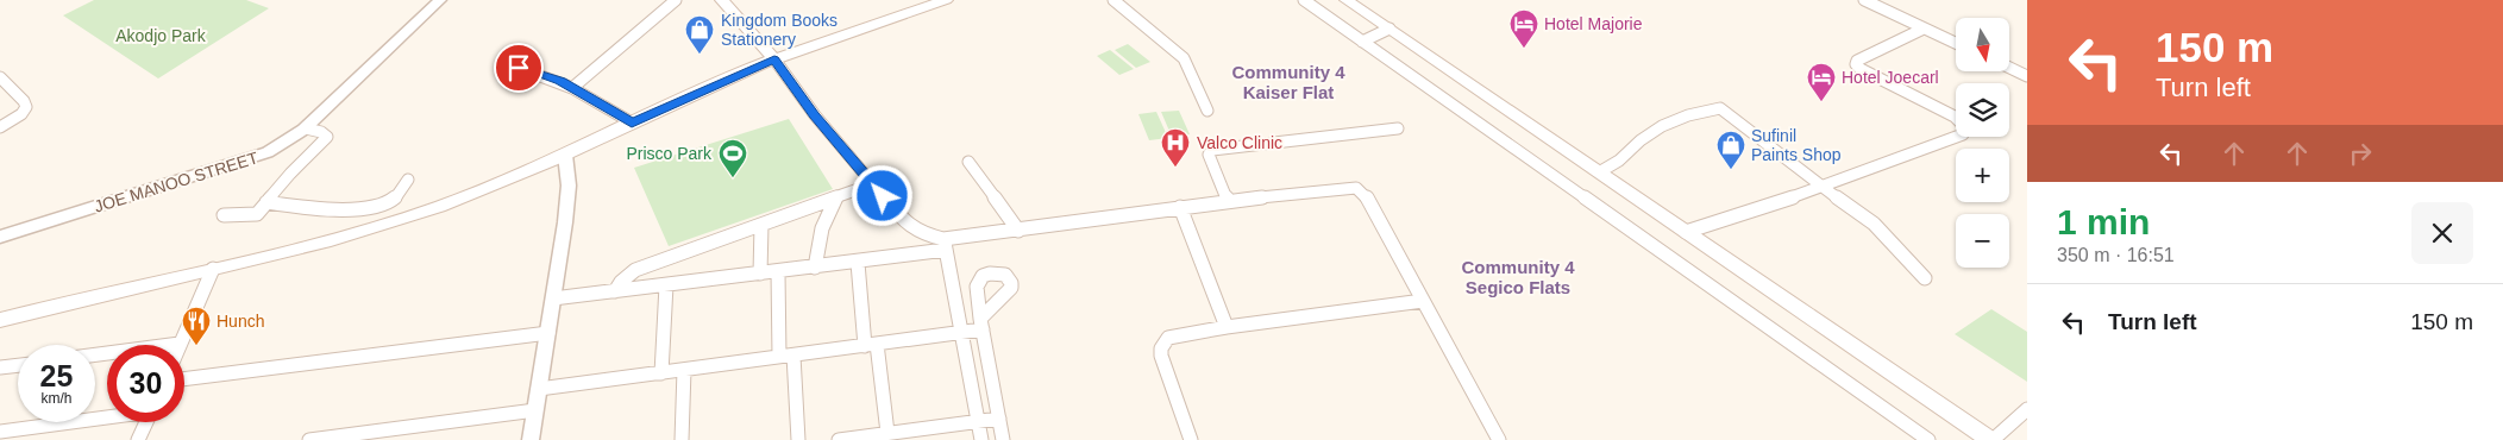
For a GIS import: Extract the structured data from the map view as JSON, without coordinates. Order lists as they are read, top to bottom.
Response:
{
  "streets": {
    "street": ["JOE MANOO STREET"]
  },
  "districts": ["Community 4 Kaiser Flat", "Community 4 Segico Flats"],
  "parks": ["Akodjo Park"],
  "places": {
    "hotel": ["Hotel Majorie", "Hotel Joecarl"],
    "shop": ["Kingdom Books Stationery", "Sufinil Paints Shop"],
    "hospital": ["Valco Clinic"],
    "sports": ["Prisco Park"],
    "restaurant": ["Hunch"]
  },
  "north": "bottom",
  "page": {
    "turn": ["150 m", "Turn left"],
    "map_buttons": ["+", "−"],
    "heading": ["1 min", "350 m · 16:51"],
    "list": [
      {
        "name": "Turn left",
        "value": "150 m"
      }
    ],
    "speed": "25 km/h",
    "limit": "30"
  }
}
